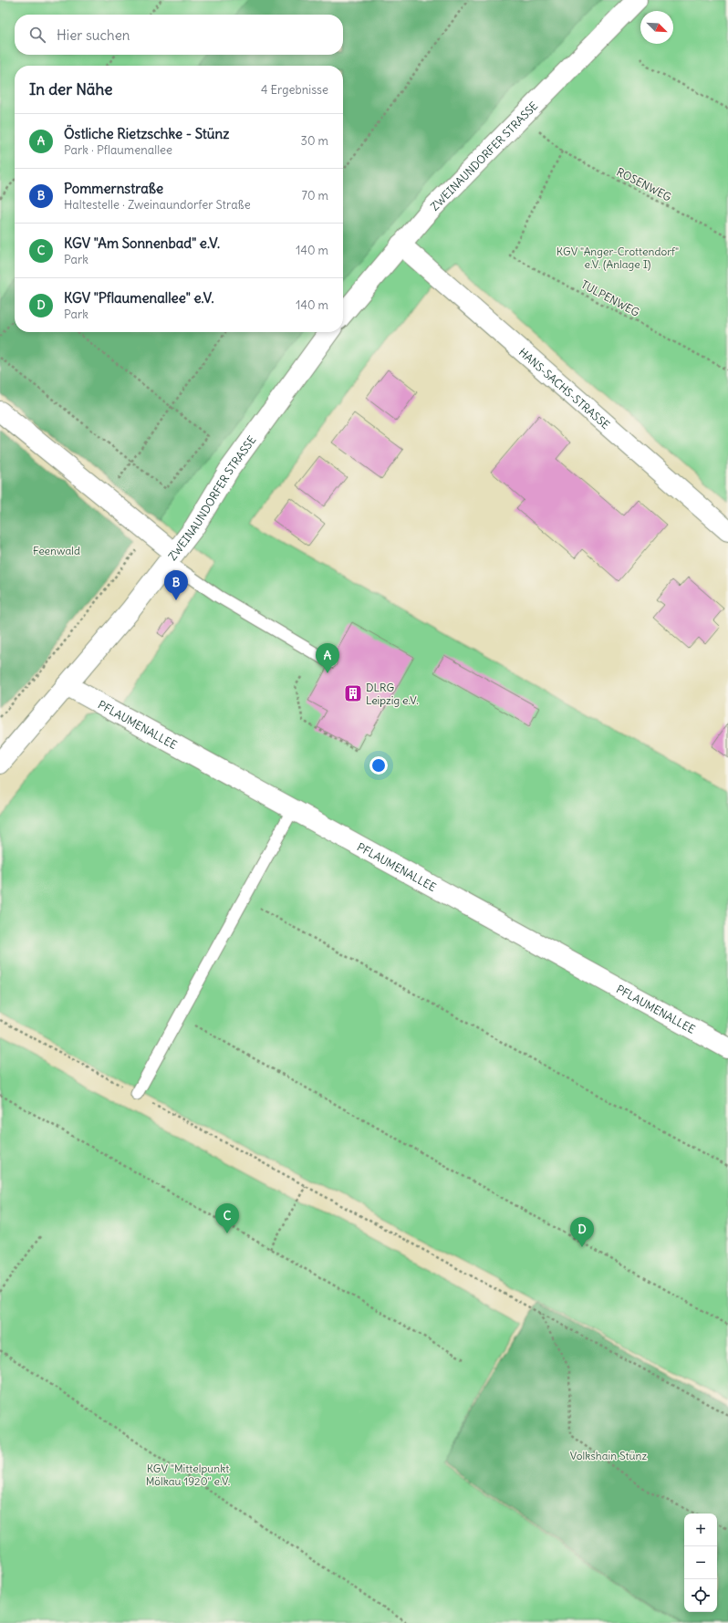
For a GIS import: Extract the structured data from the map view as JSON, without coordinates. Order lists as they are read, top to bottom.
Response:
{
  "streets": {
    "street": ["ZWEINAUNDORFER STRASSE", "HANS-SACHS-STRASSE", "PFLAUMENALLEE"],
    "path": ["ROSENWEG", "TULPENWEG"]
  },
  "crossings": [
    ["ZWEINAUNDORFER STRASSE", "HANS-SACHS-STRASSE"],
    ["ZWEINAUNDORFER STRASSE", "PFLAUMENALLEE"],
    ["ROSENWEG", "TULPENWEG"]
  ],
  "parks": [
    "KGV \"Anger-Crottendorf\" e.V. (Anlage I)",
    "Feenwald",
    "Volkshain Stünz",
    "KGV \"Mittelpunkt Mölkau 1920\" e.V."
  ],
  "places": {
    "building": ["DLRG Leipzig e.V."]
  },
  "north": "bottom right",
  "page": {
    "search": "Hier suchen",
    "heading": ["In der Nähe", "4 Ergebnisse"],
    "list": [
      {
        "mark": "A",
        "name": "Östliche Rietzschke - Stünz",
        "note": "Park · Pflaumenallee",
        "value": "30 m"
      },
      {
        "mark": "B",
        "name": "Pommernstraße",
        "note": "Haltestelle · Zweinaundorfer Straße",
        "value": "70 m"
      },
      {
        "mark": "C",
        "name": "KGV \"Am Sonnenbad\" e.V.",
        "note": "Park",
        "value": "140 m"
      },
      {
        "mark": "D",
        "name": "KGV \"Pflaumenallee\" e.V.",
        "note": "Park",
        "value": "140 m"
      }
    ],
    "pins": [
      "B",
      "A",
      "C",
      "D"
    ],
    "map_buttons": ["+", "−"]
  }
}
